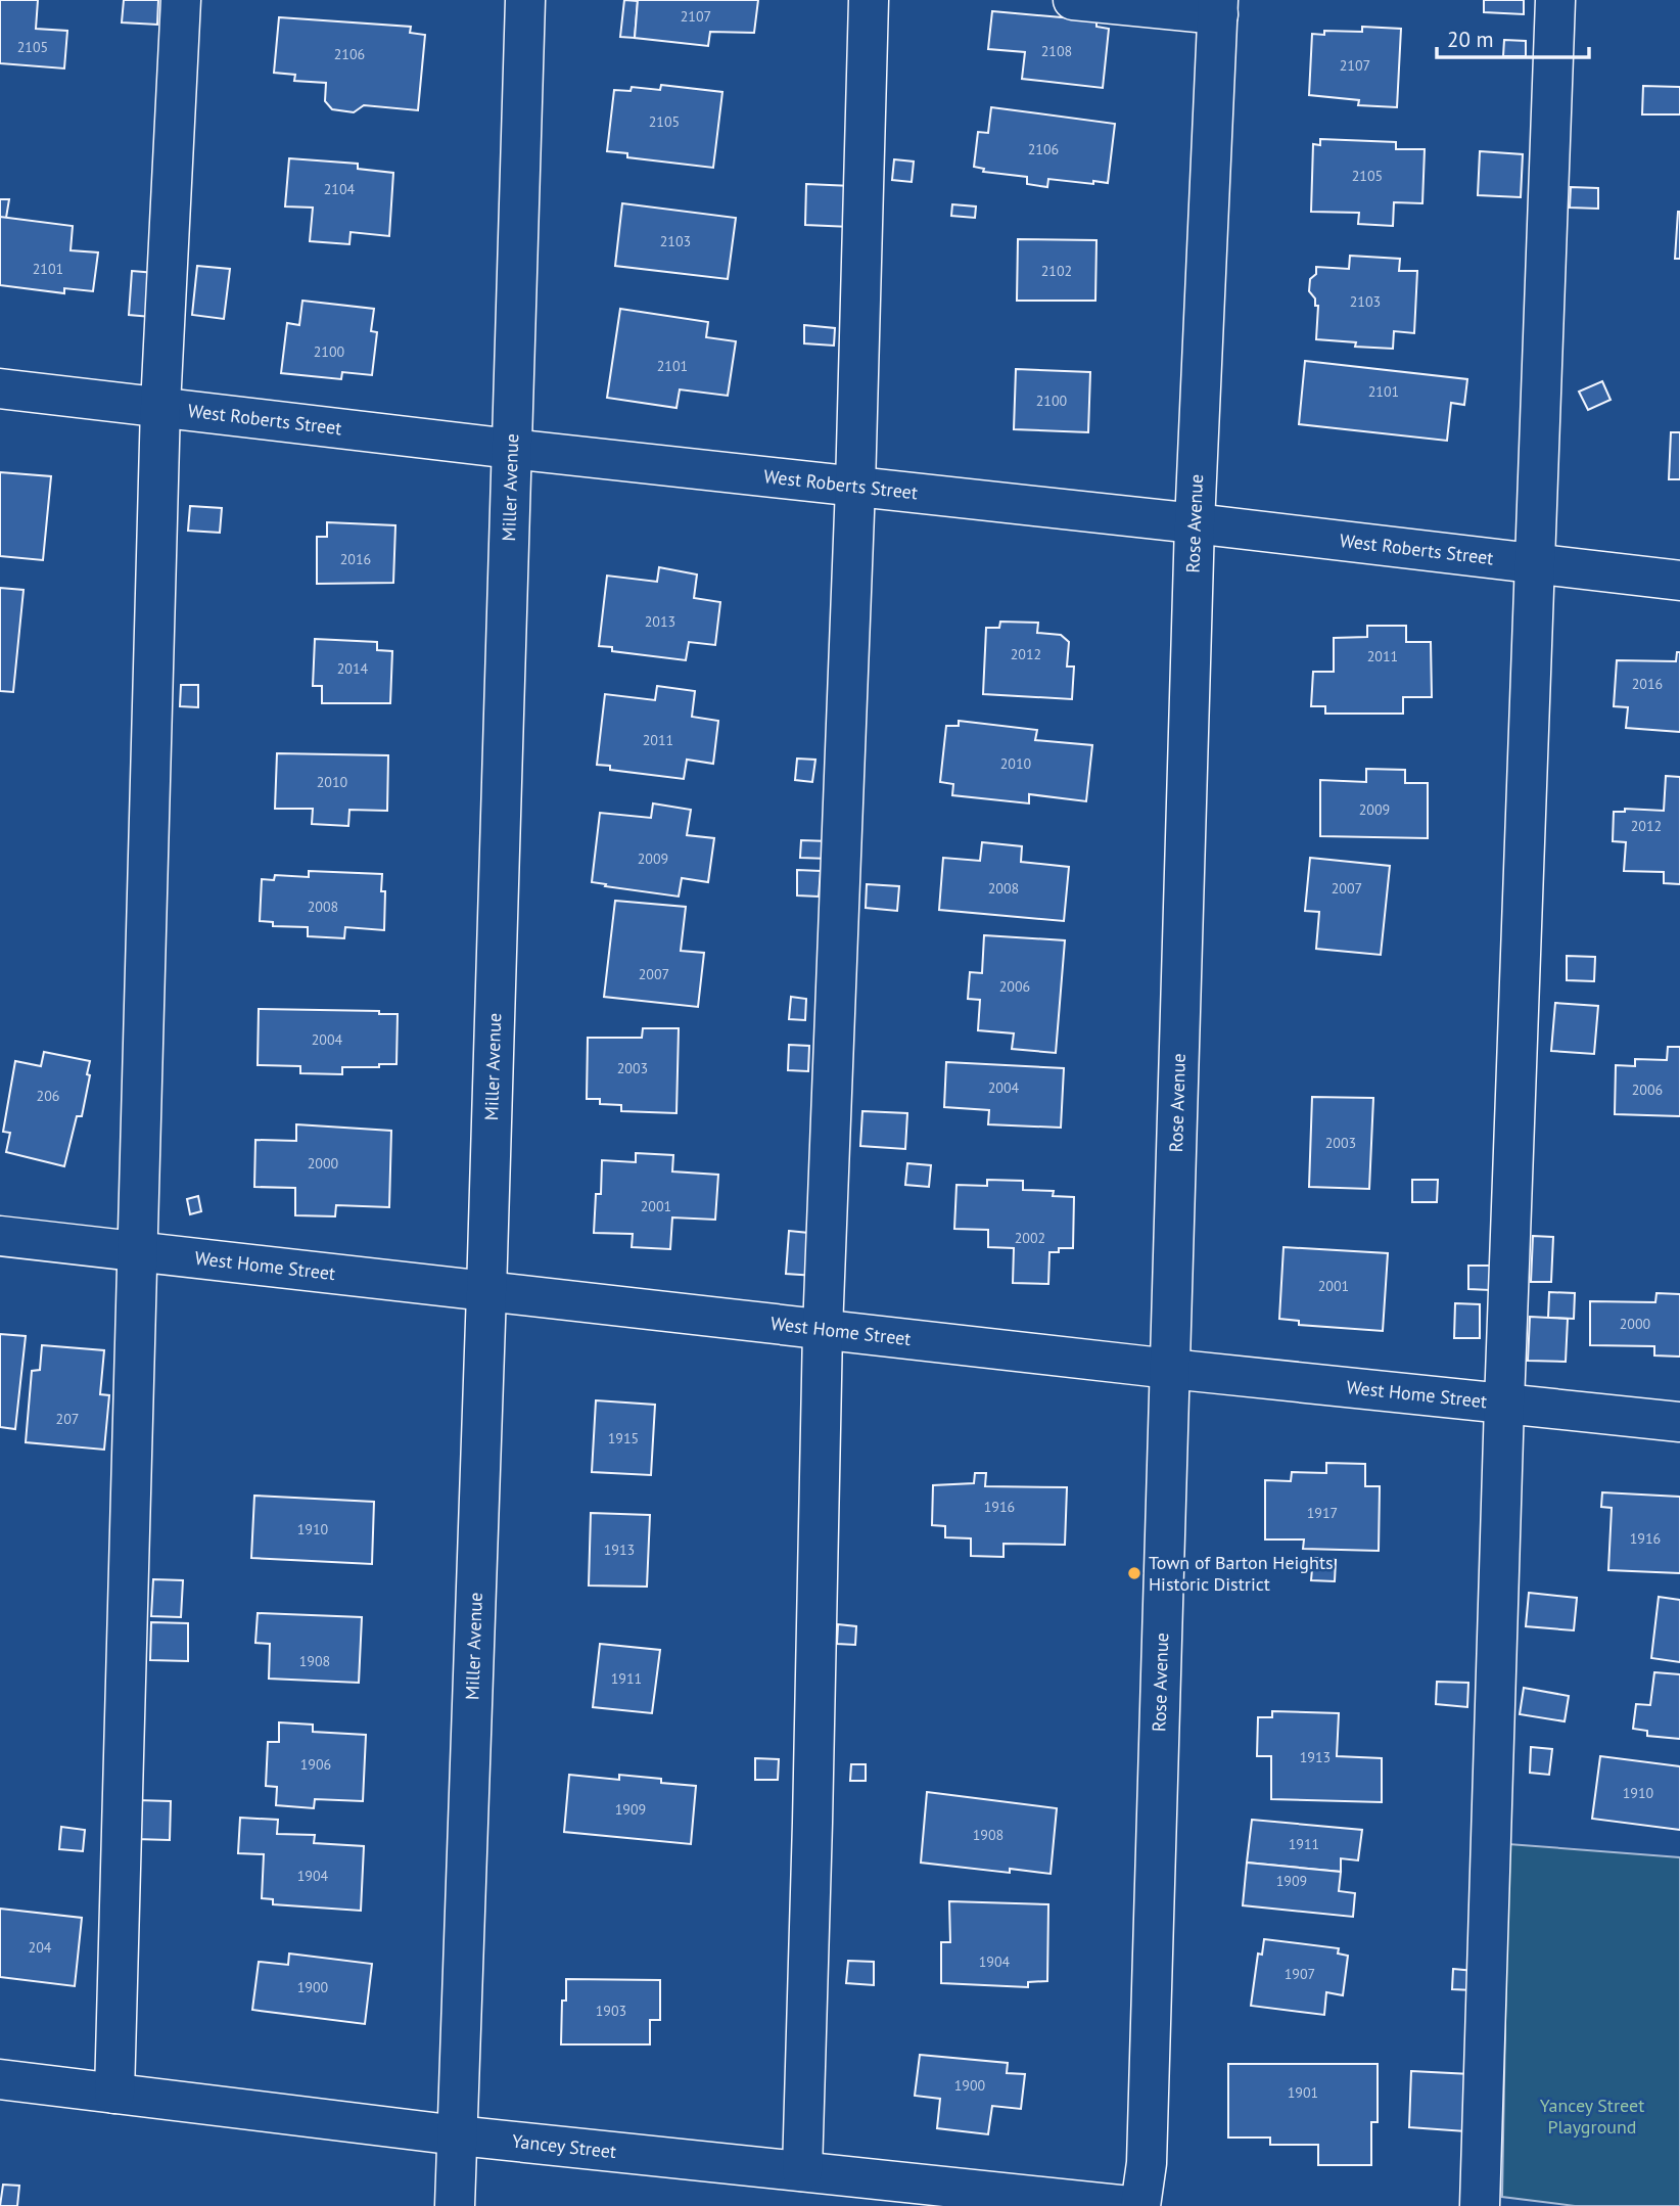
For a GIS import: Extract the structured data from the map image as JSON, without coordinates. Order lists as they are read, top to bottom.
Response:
{
  "streets": {
    "street": [
      "West Roberts Street",
      "Miller Avenue",
      "Rose Avenue",
      "West Home Street",
      "Yancey Street"
    ]
  },
  "crossings": [
    ["West Roberts Street", "Miller Avenue"],
    ["West Roberts Street", "Rose Avenue"],
    ["Miller Avenue", "West Home Street"],
    ["Miller Avenue", "Yancey Street"],
    ["Rose Avenue", "West Home Street"]
  ],
  "parks": ["Yancey Street Playground"],
  "places": ["Town of Barton Heights Historic District"],
  "house_numbers": [
    "2107",
    "2105",
    "2108",
    "2106",
    "2107",
    "2105",
    "2106",
    "2105",
    "2104",
    "2103",
    "2101",
    "2102",
    "2103",
    "2100",
    "2101",
    "2101",
    "2100",
    "2016",
    "2013",
    "2012",
    "2011",
    "2014",
    "2016",
    "2011",
    "2010",
    "2010",
    "2009",
    "2012",
    "2009",
    "2008",
    "2007",
    "2008",
    "2007",
    "2006",
    "2004",
    "2003",
    "2004",
    "2006",
    "206",
    "2003",
    "2000",
    "2001",
    "2002",
    "2001",
    "2000",
    "207",
    "1915",
    "1916",
    "1917",
    "1910",
    "1916",
    "1913",
    "1908",
    "1911",
    "1913",
    "1906",
    "1910",
    "1909",
    "1908",
    "1911",
    "1904",
    "1909",
    "204",
    "1904",
    "1907",
    "1900",
    "1903",
    "1900",
    "1901"
  ],
  "scale_bar": "20 m"
}
